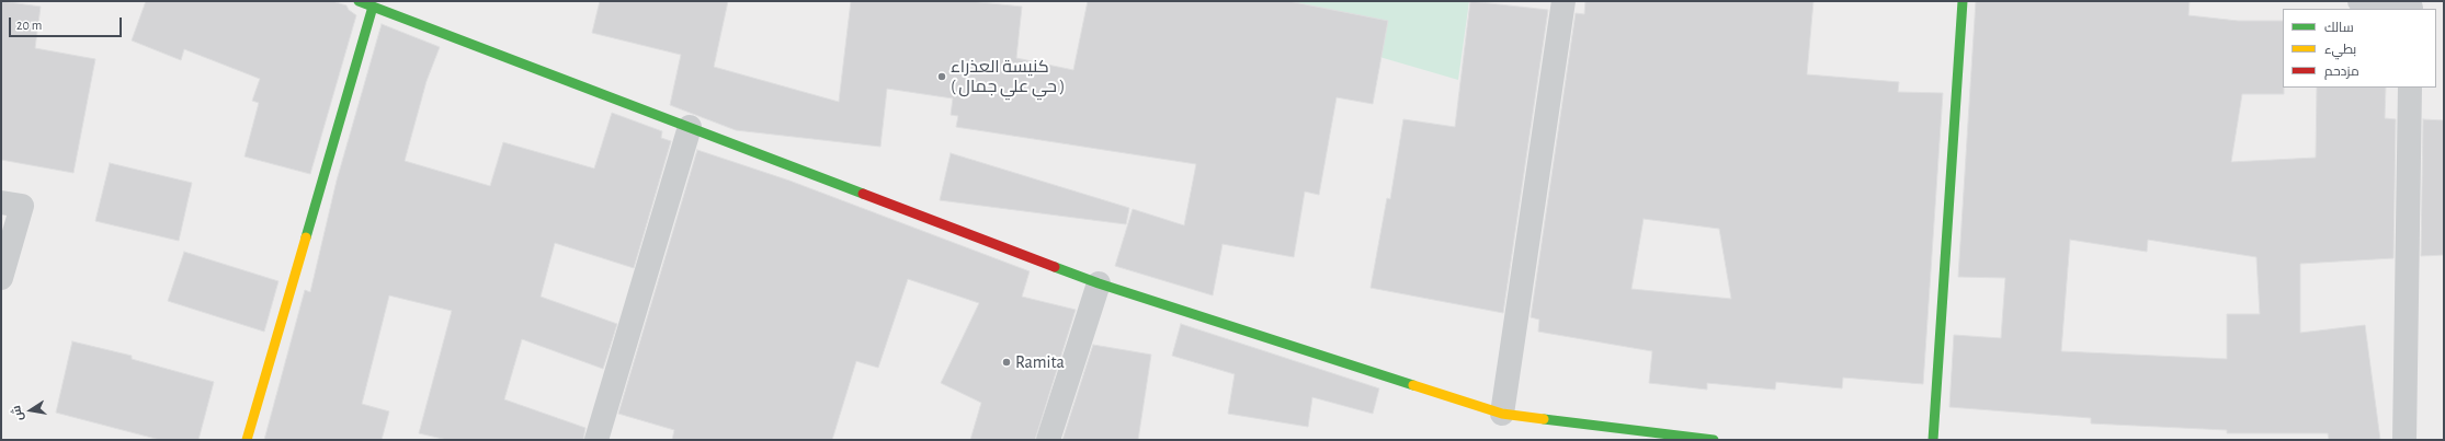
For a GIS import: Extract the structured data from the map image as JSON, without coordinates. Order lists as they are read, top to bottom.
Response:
{
  "places": ["كنيسة العذراء ( حي علي جمال )", "Ramita"],
  "legend": ["سالك", "بطيء", "مزدحم"],
  "scale_bar": "20 m",
  "north": "left"
}
